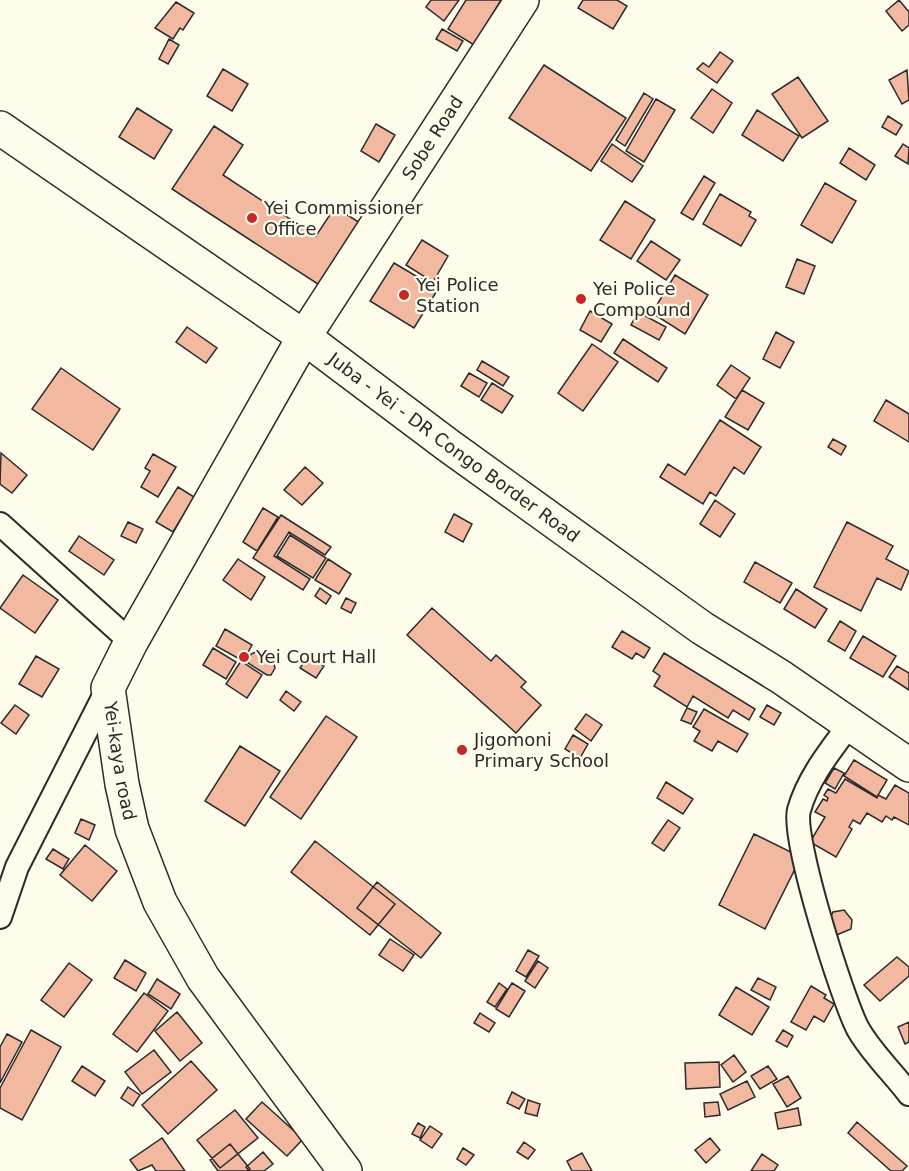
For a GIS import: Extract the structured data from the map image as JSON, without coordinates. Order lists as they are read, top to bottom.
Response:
{
  "streets": {
    "main road": ["Sobe Road", "Juba - Yei - DR Congo Border Road", "Yei-kaya road"]
  },
  "crossings": [
    ["Sobe Road", "Juba - Yei - DR Congo Border Road"],
    ["Sobe Road", "Yei-kaya road"],
    ["Juba - Yei - DR Congo Border Road", "Yei-kaya road"]
  ],
  "places": [
    "Yei Commissioner Office",
    "Yei Police Station",
    "Yei Police Compound",
    "Yei Court Hall",
    "Jigomoni Primary School"
  ]
}
